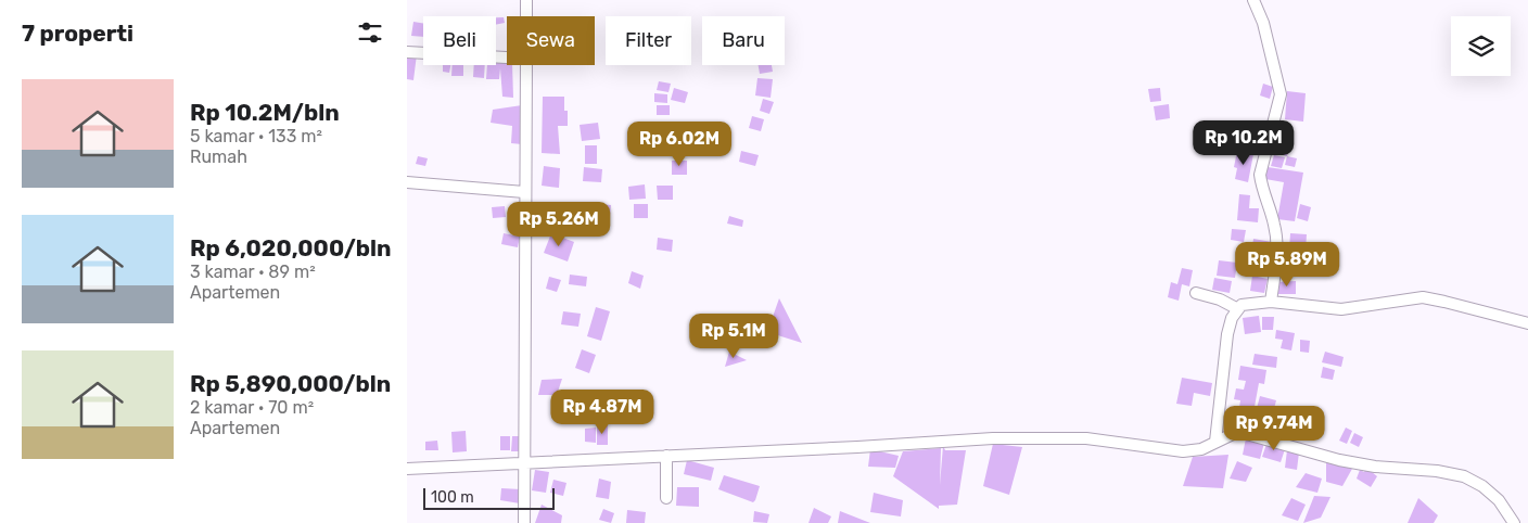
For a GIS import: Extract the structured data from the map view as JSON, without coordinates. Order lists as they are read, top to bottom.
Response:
{
  "scale_bar": "100 m",
  "page": {
    "heading": "7 properti",
    "chip": [
      "Beli",
      "Sewa",
      "Filter",
      "Baru"
    ],
    "list": [
      {
        "name": "Rp 10.2M/bln",
        "note": "5 kamar · 133 m² · Rumah"
      },
      {
        "name": "Rp 6,020,000/bln",
        "note": "3 kamar · 89 m² · Apartemen"
      },
      {
        "name": "Rp 5,890,000/bln",
        "note": "2 kamar · 70 m² · Apartemen"
      }
    ],
    "price": [
      "Rp 10.2M",
      "Rp 6.02M",
      "Rp 5.26M",
      "Rp 5.89M",
      "Rp 5.1M",
      "Rp 4.87M",
      "Rp 9.74M"
    ],
    "scale": "100 m"
  }
}
